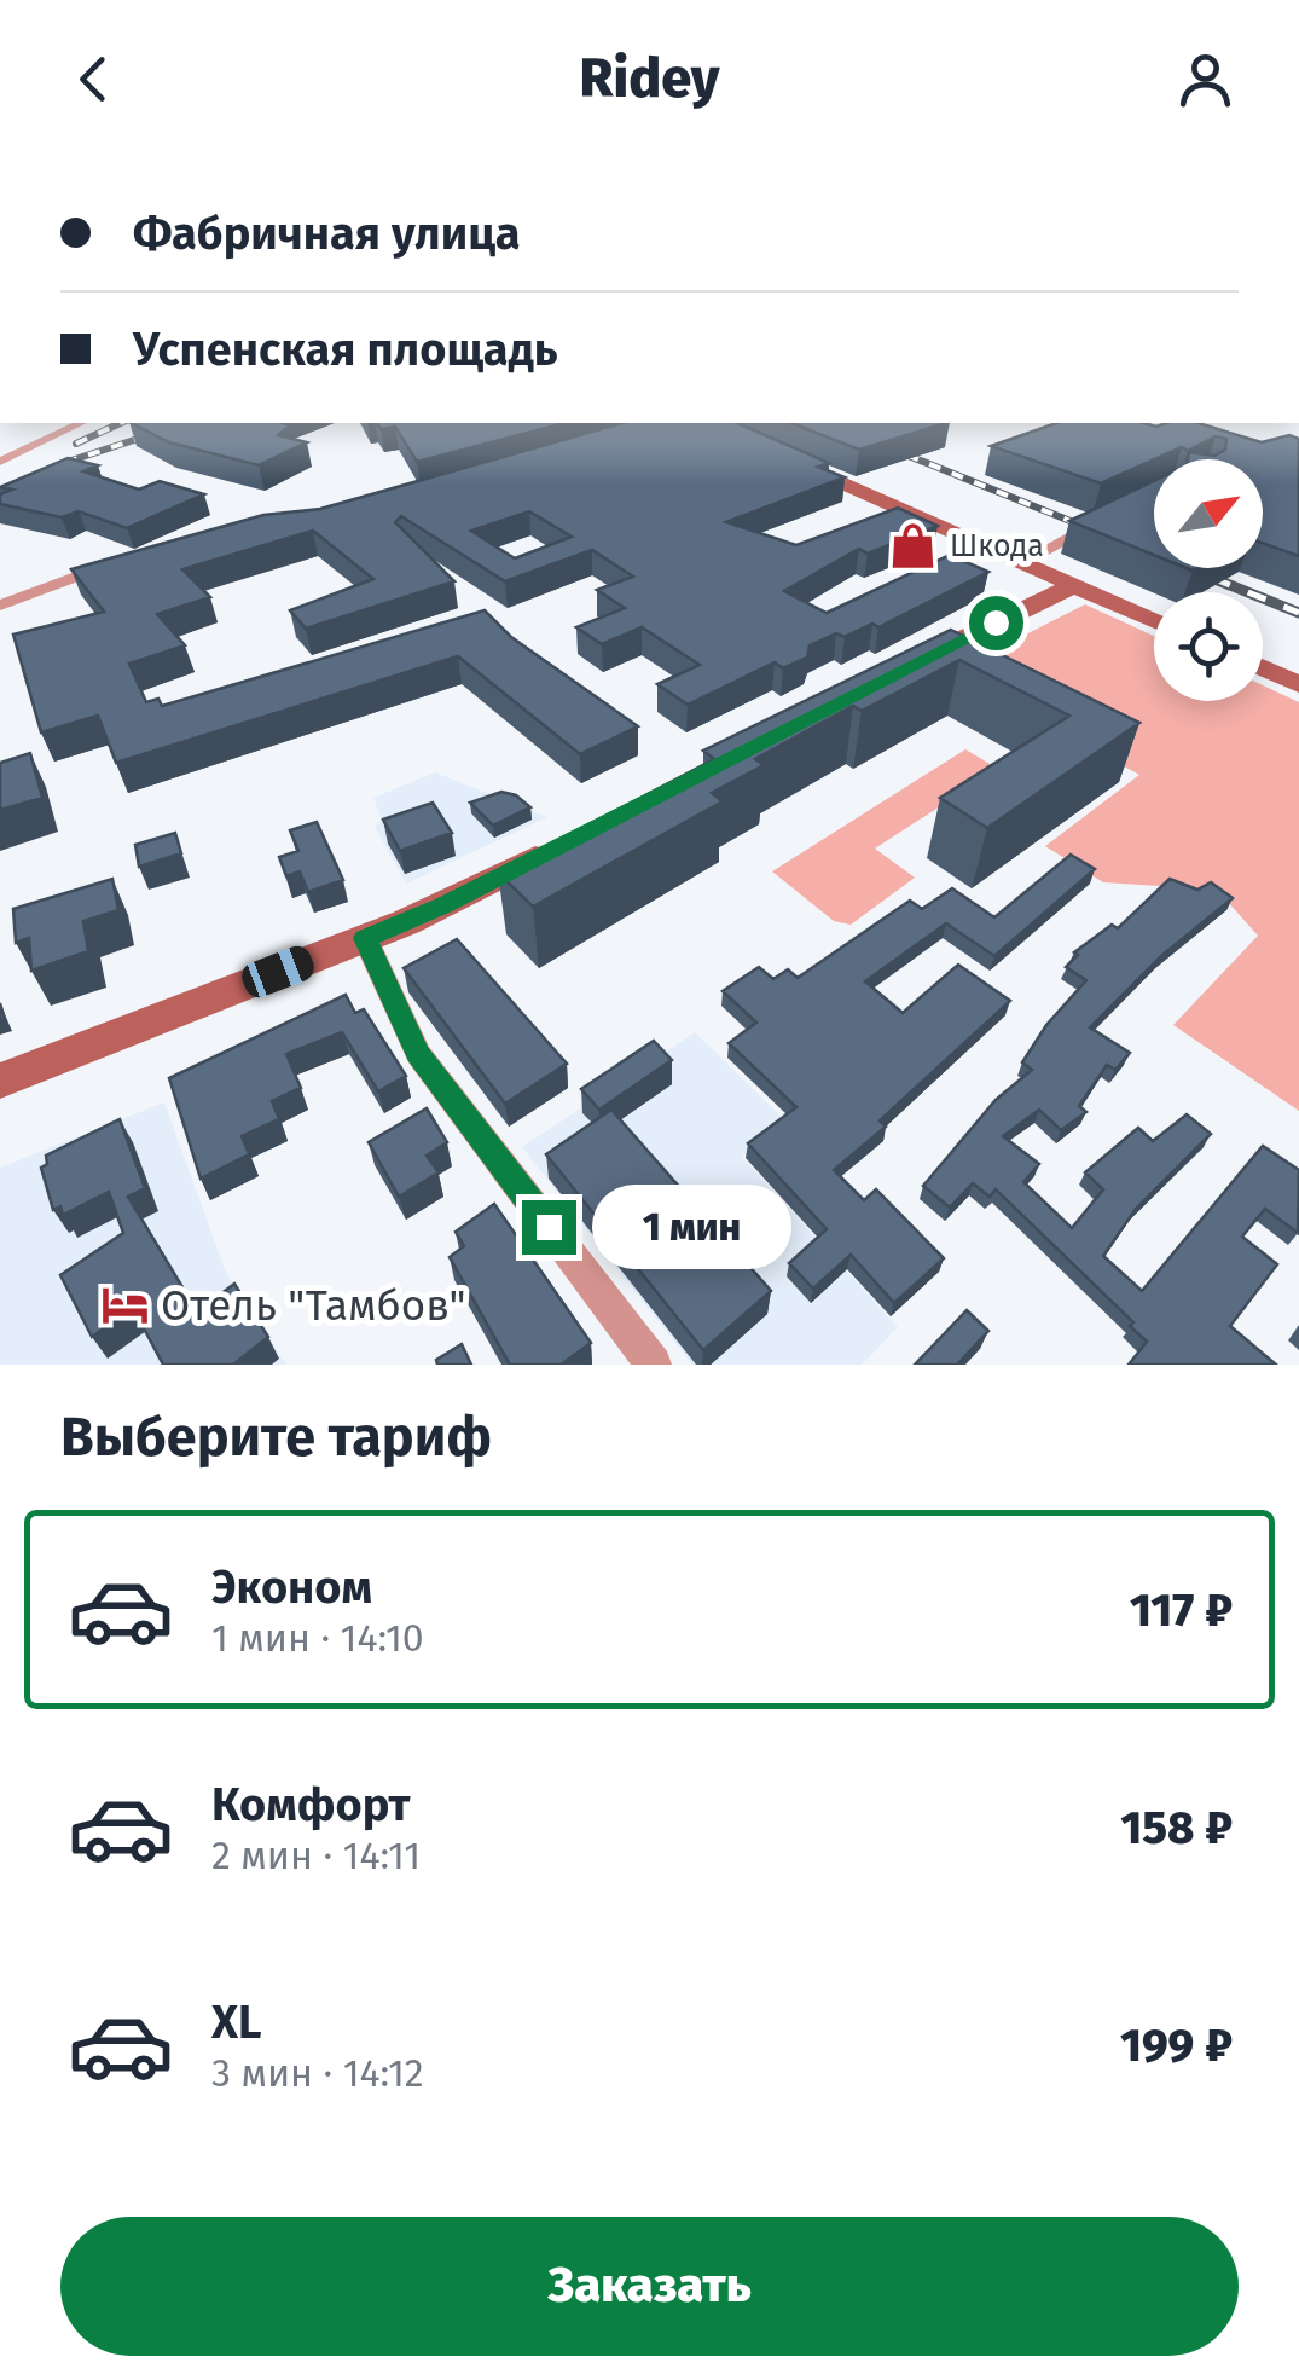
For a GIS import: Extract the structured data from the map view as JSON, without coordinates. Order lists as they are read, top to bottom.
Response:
{
  "places": {
    "shop": ["Шкода"],
    "hotel": ["Отель \"Тамбов\""]
  },
  "north": "top right",
  "page": {
    "header": "Ridey",
    "banner": ["Фабричная улица", "Успенская площадь"],
    "bubble": "1 мин",
    "heading": "Выберите тариф",
    "list": [
      {
        "name": "Эконом",
        "note": "1 мин · 14:10",
        "value": "117 ₽"
      },
      {
        "name": "Комфорт",
        "note": "2 мин · 14:11",
        "value": "158 ₽"
      },
      {
        "name": "XL",
        "note": "3 мин · 14:12",
        "value": "199 ₽"
      }
    ],
    "buttons": "Заказать"
  }
}
